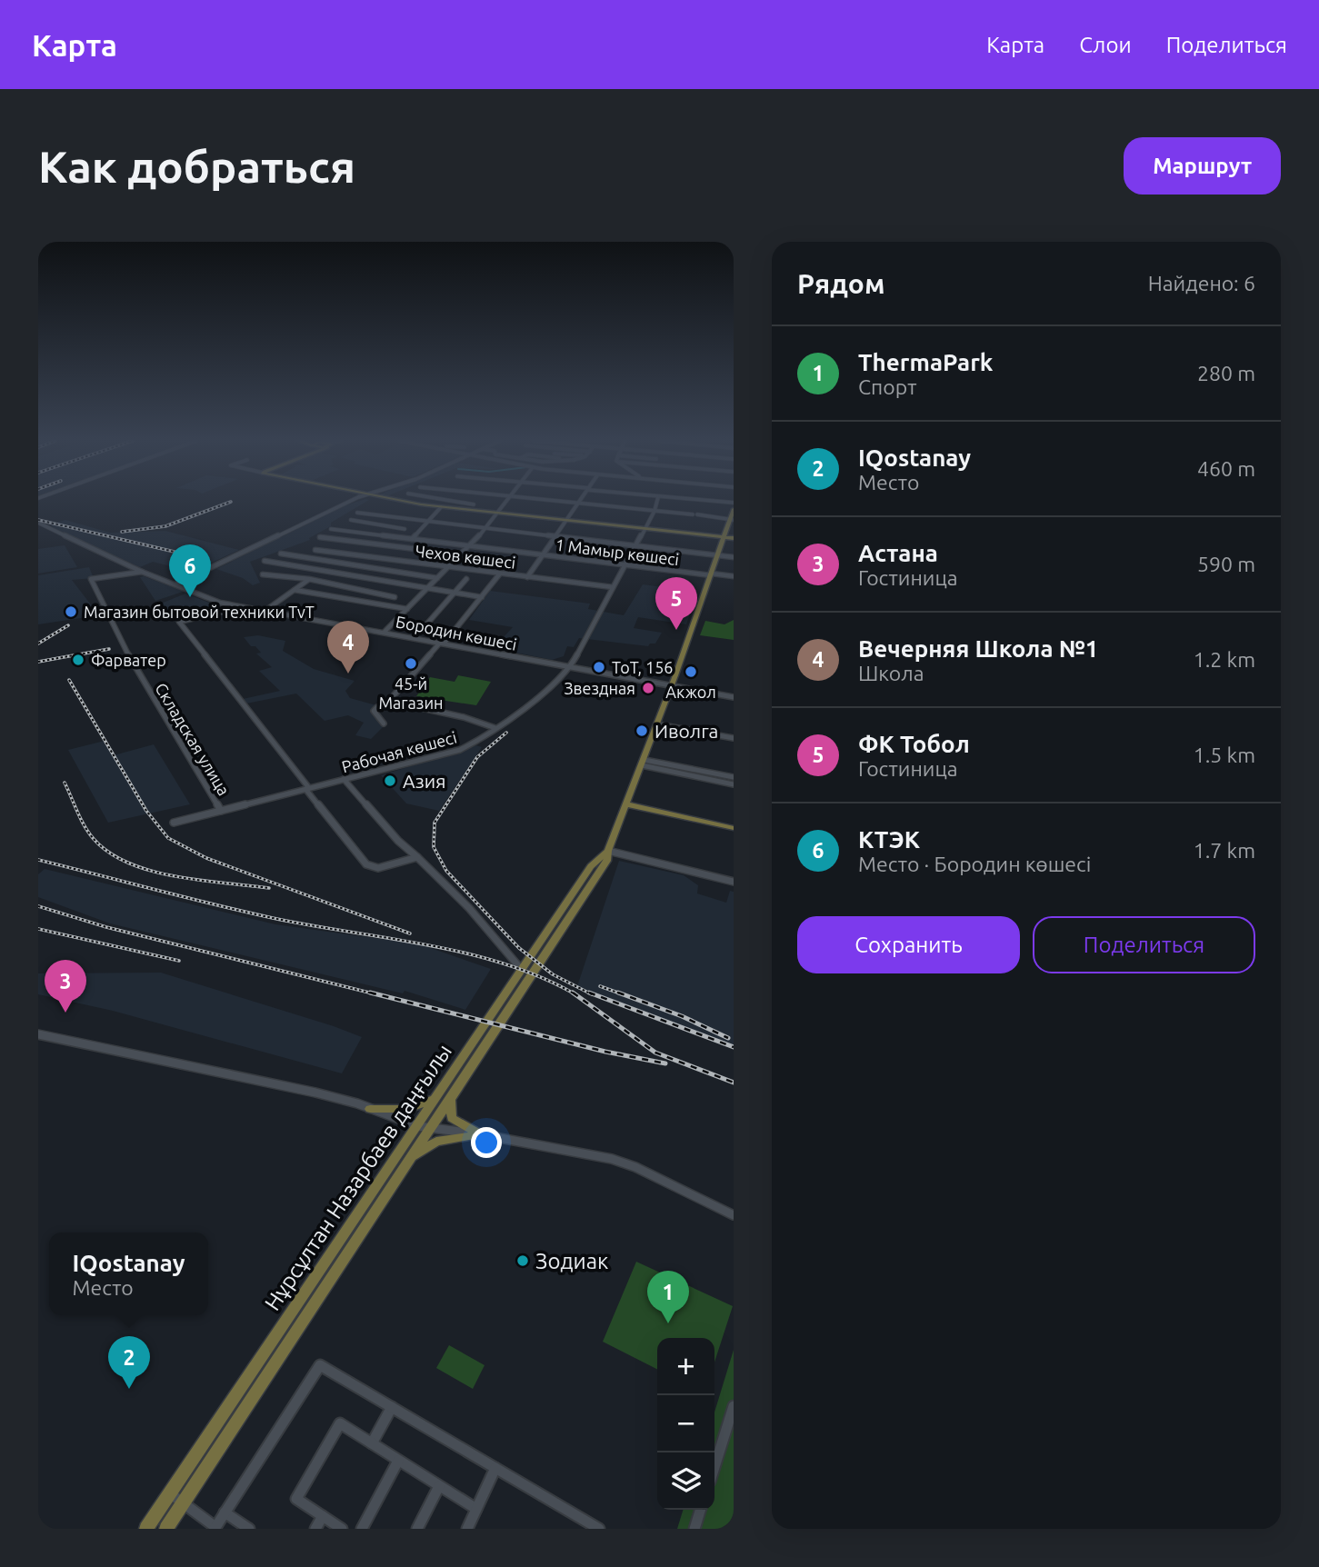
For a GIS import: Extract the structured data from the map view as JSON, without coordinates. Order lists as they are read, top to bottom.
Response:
{
  "streets": {
    "main road": ["Нұрсұлтан Назарбаев даңғылы"],
    "street": [
      "1 Мамыр көшесі",
      "Чехов көшесі",
      "Бородин көшесі",
      "Складская улица",
      "Рабочая көшесі"
    ]
  },
  "crossings": [
    ["1 Мамыр көшесі", "Рабочая көшесі"],
    ["1 Мамыр көшесі", "Нұрсұлтан Назарбаев даңғылы"],
    ["Чехов көшесі", "Рабочая көшесі"],
    ["Бородин көшесі", "Складская улица"],
    ["Бородин көшесі", "Рабочая көшесі"],
    ["Бородин көшесі", "Нұрсұлтан Назарбаев даңғылы"],
    ["Складская улица", "Рабочая көшесі"]
  ],
  "places": [
    "Магазин бытовой техники TvT",
    "Фарватер",
    "45-й Магазин",
    "ТоТ, 156",
    "Акжол",
    "Звездная",
    "Иволга",
    "Азия",
    "Зодиак"
  ],
  "page": {
    "header": "Карта",
    "nav": ["Карта", "Слои", "Поделиться"],
    "buttons": [
      "Маршрут",
      ["Сохранить", "Поделиться"]
    ],
    "title": "Как добраться",
    "heading": ["Рядом", "Найдено: 6"],
    "list": [
      {
        "mark": "1",
        "name": "ThermaPark",
        "note": "Спорт",
        "value": "280 m"
      },
      {
        "mark": "2",
        "name": "IQostanay",
        "note": "Место",
        "value": "460 m"
      },
      {
        "mark": "3",
        "name": "Астана",
        "note": "Гостиница",
        "value": "590 m"
      },
      {
        "mark": "4",
        "name": "Вечерняя Школа №1",
        "note": "Школа",
        "value": "1.2 km"
      },
      {
        "mark": "5",
        "name": "ФК Тобол",
        "note": "Гостиница",
        "value": "1.5 km"
      },
      {
        "mark": "6",
        "name": "КТЭК",
        "note": "Место · Бородин көшесі",
        "value": "1.7 km"
      }
    ],
    "pins": [
      "6",
      "5",
      "4",
      "3",
      "1",
      "2"
    ],
    "popup": ["IQostanay", "Место"],
    "map_buttons": ["+", "−"]
  }
}
